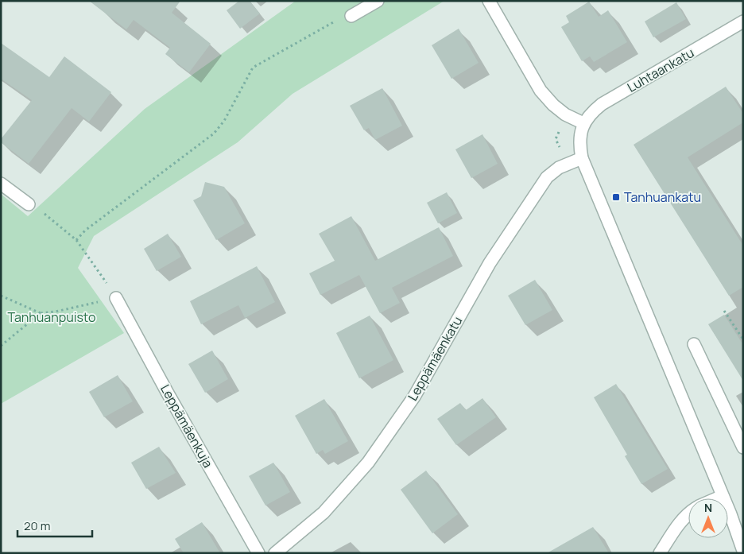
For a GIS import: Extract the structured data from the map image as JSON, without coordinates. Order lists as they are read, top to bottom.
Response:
{
  "streets": {
    "street": ["Luhtaankatu", "Leppämäenkatu", "Leppämäenkuja"]
  },
  "parks": ["Tanhuanpuisto"],
  "places": {
    "transit": ["Tanhuankatu"]
  },
  "scale_bar": "20 m",
  "north": "top"
}
